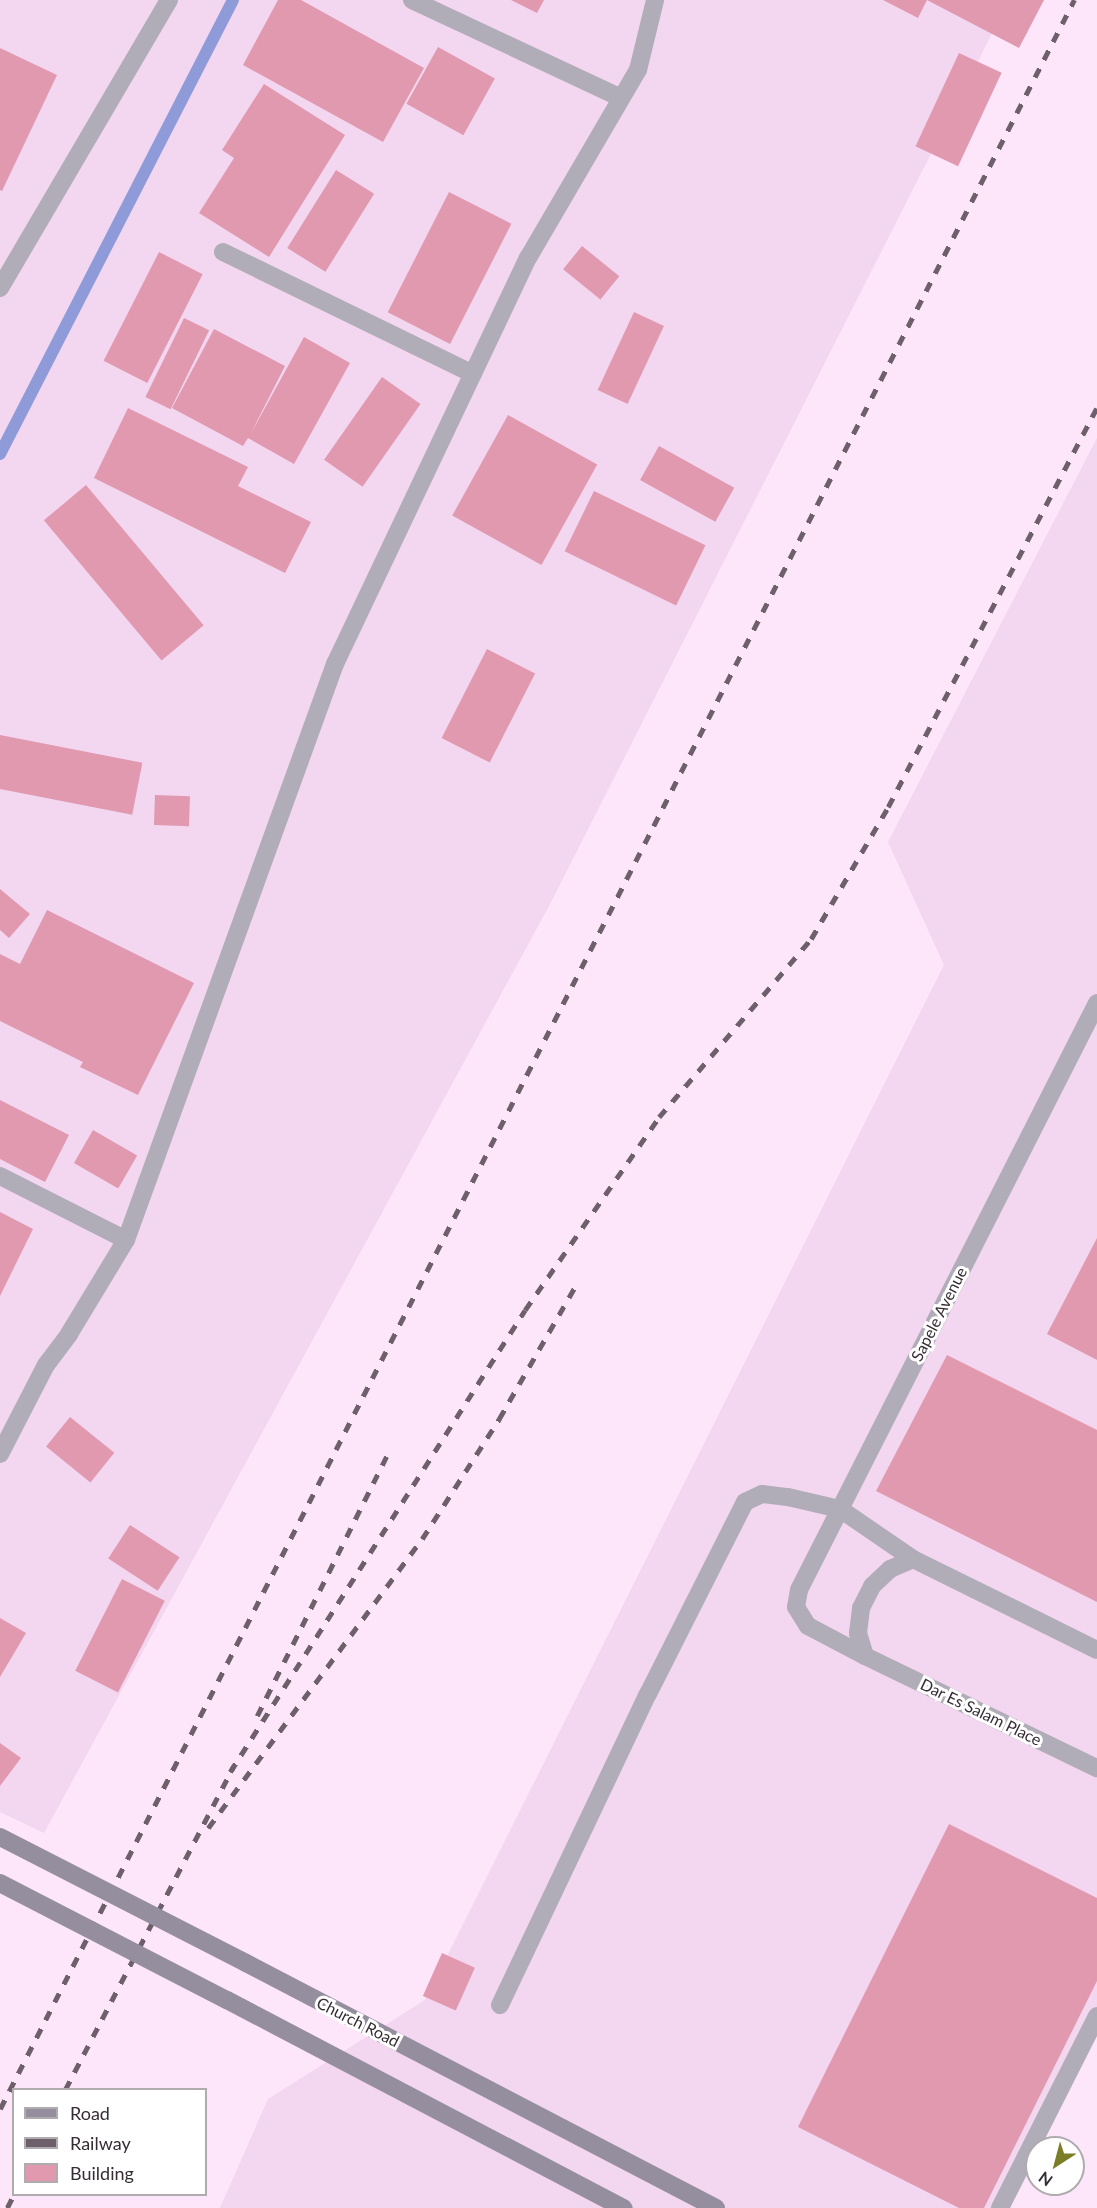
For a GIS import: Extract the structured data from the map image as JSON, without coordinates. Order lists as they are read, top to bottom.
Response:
{
  "streets": {
    "main road": ["Church Road"],
    "street": ["Sapele Avenue", "Dar Es Salam Place"]
  },
  "crossings": [
    ["Sapele Avenue", "Dar Es Salam Place"]
  ],
  "legend": ["Road", "Railway", "Building"],
  "north": "bottom left"
}
